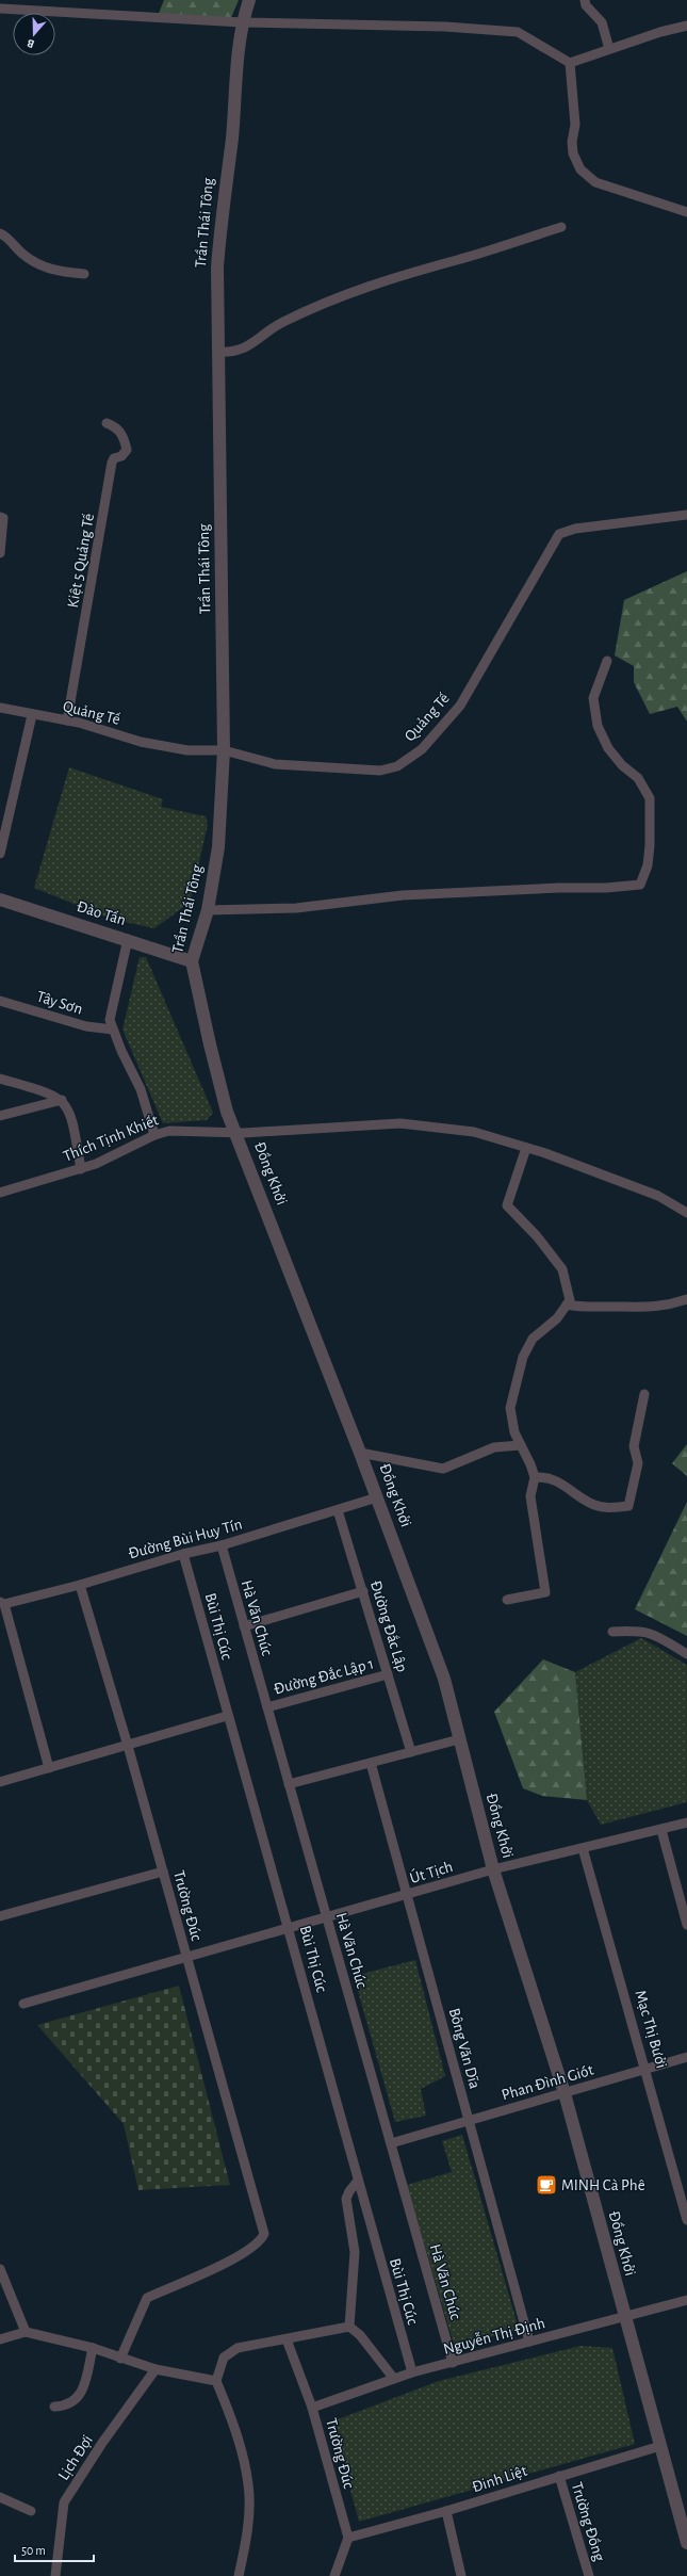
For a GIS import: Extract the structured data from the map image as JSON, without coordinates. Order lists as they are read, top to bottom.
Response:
{
  "streets": {
    "street": [
      "Trần Thái Tông",
      "Kiệt 5 Quảng Tế",
      "Quảng Tế",
      "Đào Tấn",
      "Tây Sơn",
      "Thích Tịnh Khiết",
      "Đồng Khởi",
      "Đường Bùi Huy Tín",
      "Hà Văn Chúc",
      "Bùi Thị Cúc",
      "Đường Đắc Lập",
      "Đường Đắc Lập 1",
      "Út Tịch",
      "Trường Đúc",
      "Mạc Thị Bưởi",
      "Bông Văn Dĩa",
      "Phan Đình Giót",
      "Nguyễn Thị Định",
      "Lịch Đợi",
      "Đinh Liệt",
      "Trường Đồng"
    ]
  },
  "crossings": [
    ["Trần Thái Tông", "Quảng Tế"],
    ["Trần Thái Tông", "Đào Tấn"],
    ["Trần Thái Tông", "Thích Tịnh Khiết"],
    ["Trần Thái Tông", "Đồng Khởi"],
    ["Kiệt 5 Quảng Tế", "Quảng Tế"],
    ["Thích Tịnh Khiết", "Đồng Khởi"],
    ["Đồng Khởi", "Đường Bùi Huy Tín"],
    ["Đồng Khởi", "Út Tịch"],
    ["Đồng Khởi", "Phan Đình Giót"],
    ["Đồng Khởi", "Nguyễn Thị Định"],
    ["Đồng Khởi", "Đinh Liệt"],
    ["Đường Bùi Huy Tín", "Hà Văn Chúc"],
    ["Đường Bùi Huy Tín", "Bùi Thị Cúc"],
    ["Đường Bùi Huy Tín", "Đường Đắc Lập"],
    ["Đường Bùi Huy Tín", "Trường Đúc"],
    ["Hà Văn Chúc", "Đường Đắc Lập 1"],
    ["Hà Văn Chúc", "Út Tịch"],
    ["Hà Văn Chúc", "Phan Đình Giót"],
    ["Hà Văn Chúc", "Nguyễn Thị Định"],
    ["Bùi Thị Cúc", "Út Tịch"],
    ["Bùi Thị Cúc", "Nguyễn Thị Định"],
    ["Đường Đắc Lập", "Đường Đắc Lập 1"],
    ["Út Tịch", "Trường Đúc"],
    ["Út Tịch", "Mạc Thị Bưởi"],
    ["Út Tịch", "Bông Văn Dĩa"],
    ["Trường Đúc", "Nguyễn Thị Định"],
    ["Trường Đúc", "Đinh Liệt"],
    ["Mạc Thị Bưởi", "Phan Đình Giót"],
    ["Bông Văn Dĩa", "Phan Đình Giót"],
    ["Bông Văn Dĩa", "Nguyễn Thị Định"],
    ["Đinh Liệt", "Trường Đồng"]
  ],
  "places": {
    "cafe": ["MINH Cà Phê"]
  },
  "scale_bar": "50 m",
  "north": "bottom"
}
